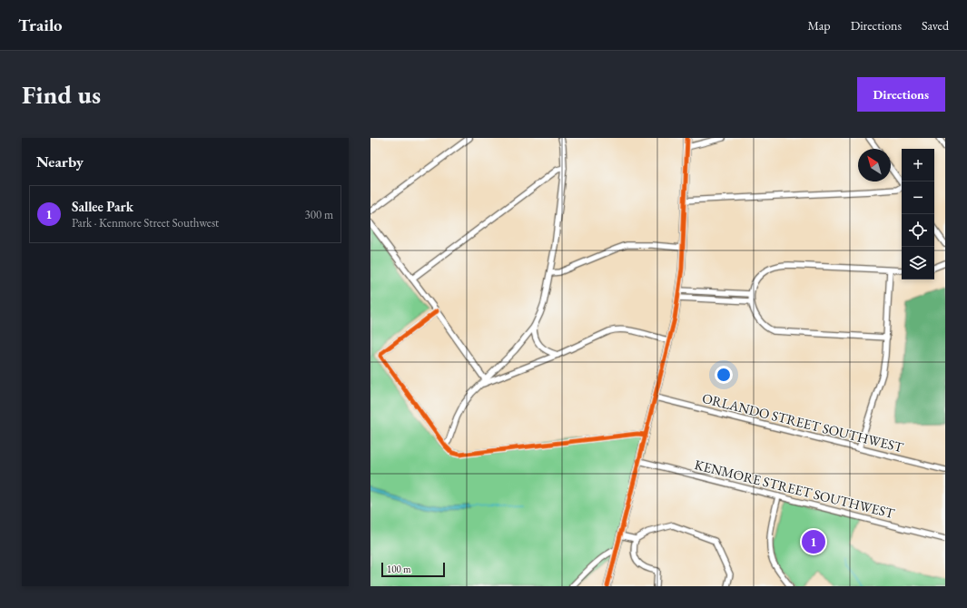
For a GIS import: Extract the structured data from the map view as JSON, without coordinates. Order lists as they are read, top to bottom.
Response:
{
  "streets": {
    "street": ["ORLANDO STREET SOUTHWEST", "KENMORE STREET SOUTHWEST"]
  },
  "scale_bar": "100 m",
  "north": "top left",
  "page": {
    "header": "Trailo",
    "nav": ["Map", "Directions", "Saved"],
    "buttons": "Directions",
    "title": "Find us",
    "heading": "Nearby",
    "map_buttons": ["+", "−"],
    "list": [
      {
        "mark": "1",
        "name": "Sallee Park",
        "note": "Park · Kenmore Street Southwest",
        "value": "300 m"
      }
    ],
    "pins": "1",
    "scale": "100 m"
  }
}
